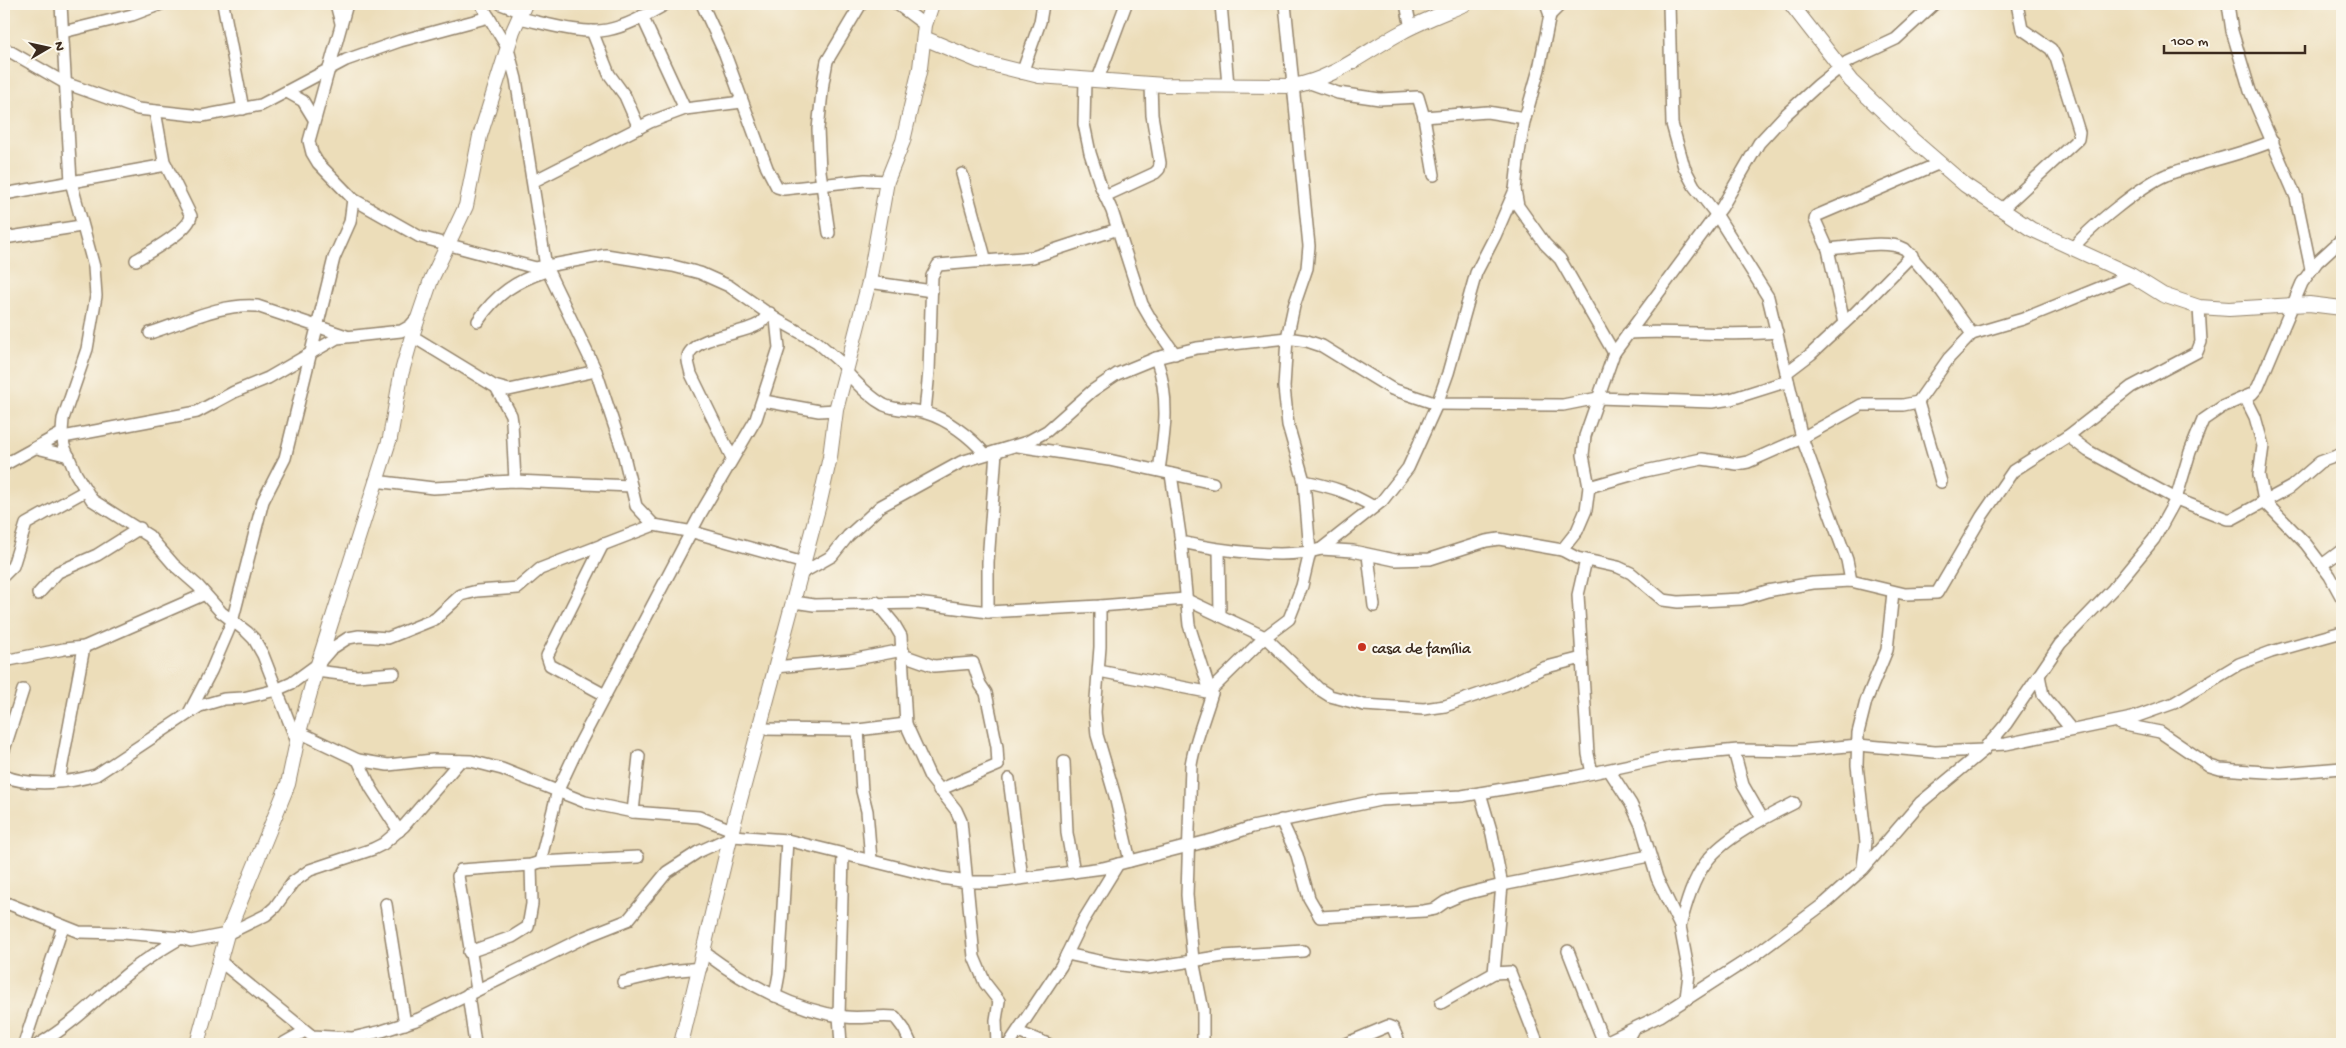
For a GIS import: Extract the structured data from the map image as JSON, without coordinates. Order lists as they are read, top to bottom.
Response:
{
  "places": ["casa de família"],
  "scale_bar": "100 m",
  "north": "right"
}
